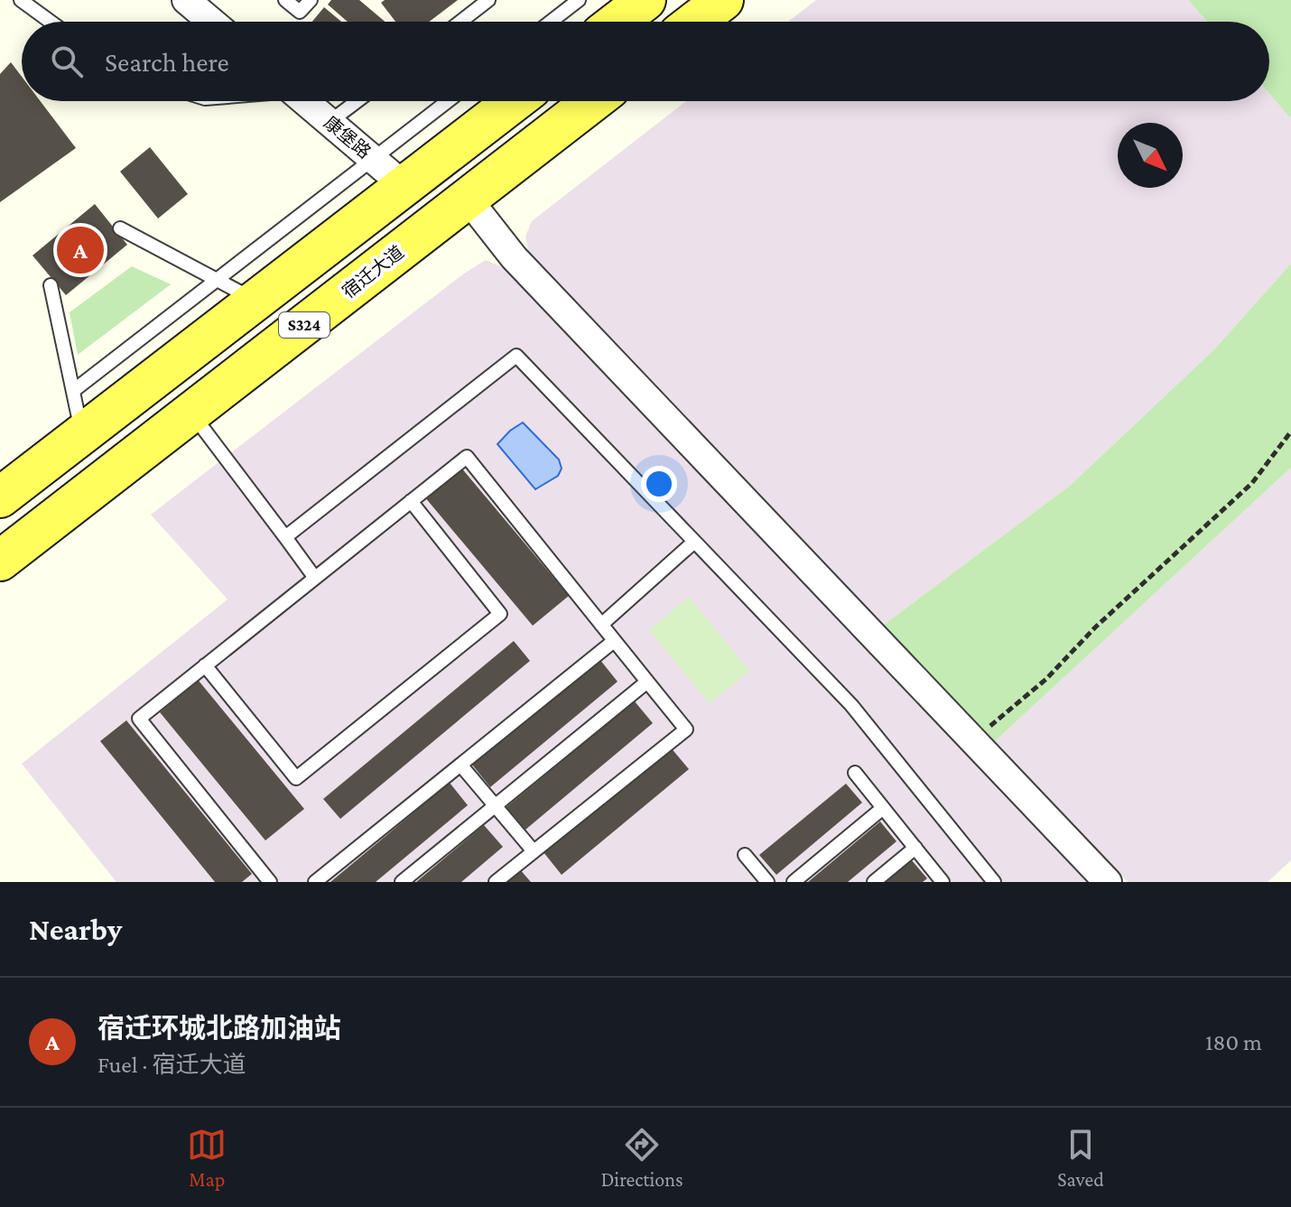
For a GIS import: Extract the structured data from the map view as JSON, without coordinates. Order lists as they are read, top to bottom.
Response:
{
  "streets": {
    "main road": ["宿迁大道", "S324"],
    "street": ["康堡路"]
  },
  "crossings": [
    ["康堡路", "S324"]
  ],
  "north": "bottom right",
  "page": {
    "search": "Search here",
    "pins": "A",
    "heading": "Nearby",
    "list": [
      {
        "mark": "A",
        "name": "宿迁环城北路加油站",
        "note": "Fuel · 宿迁大道",
        "value": "180 m"
      }
    ],
    "nav": ["Map", "Directions", "Saved"]
  }
}
